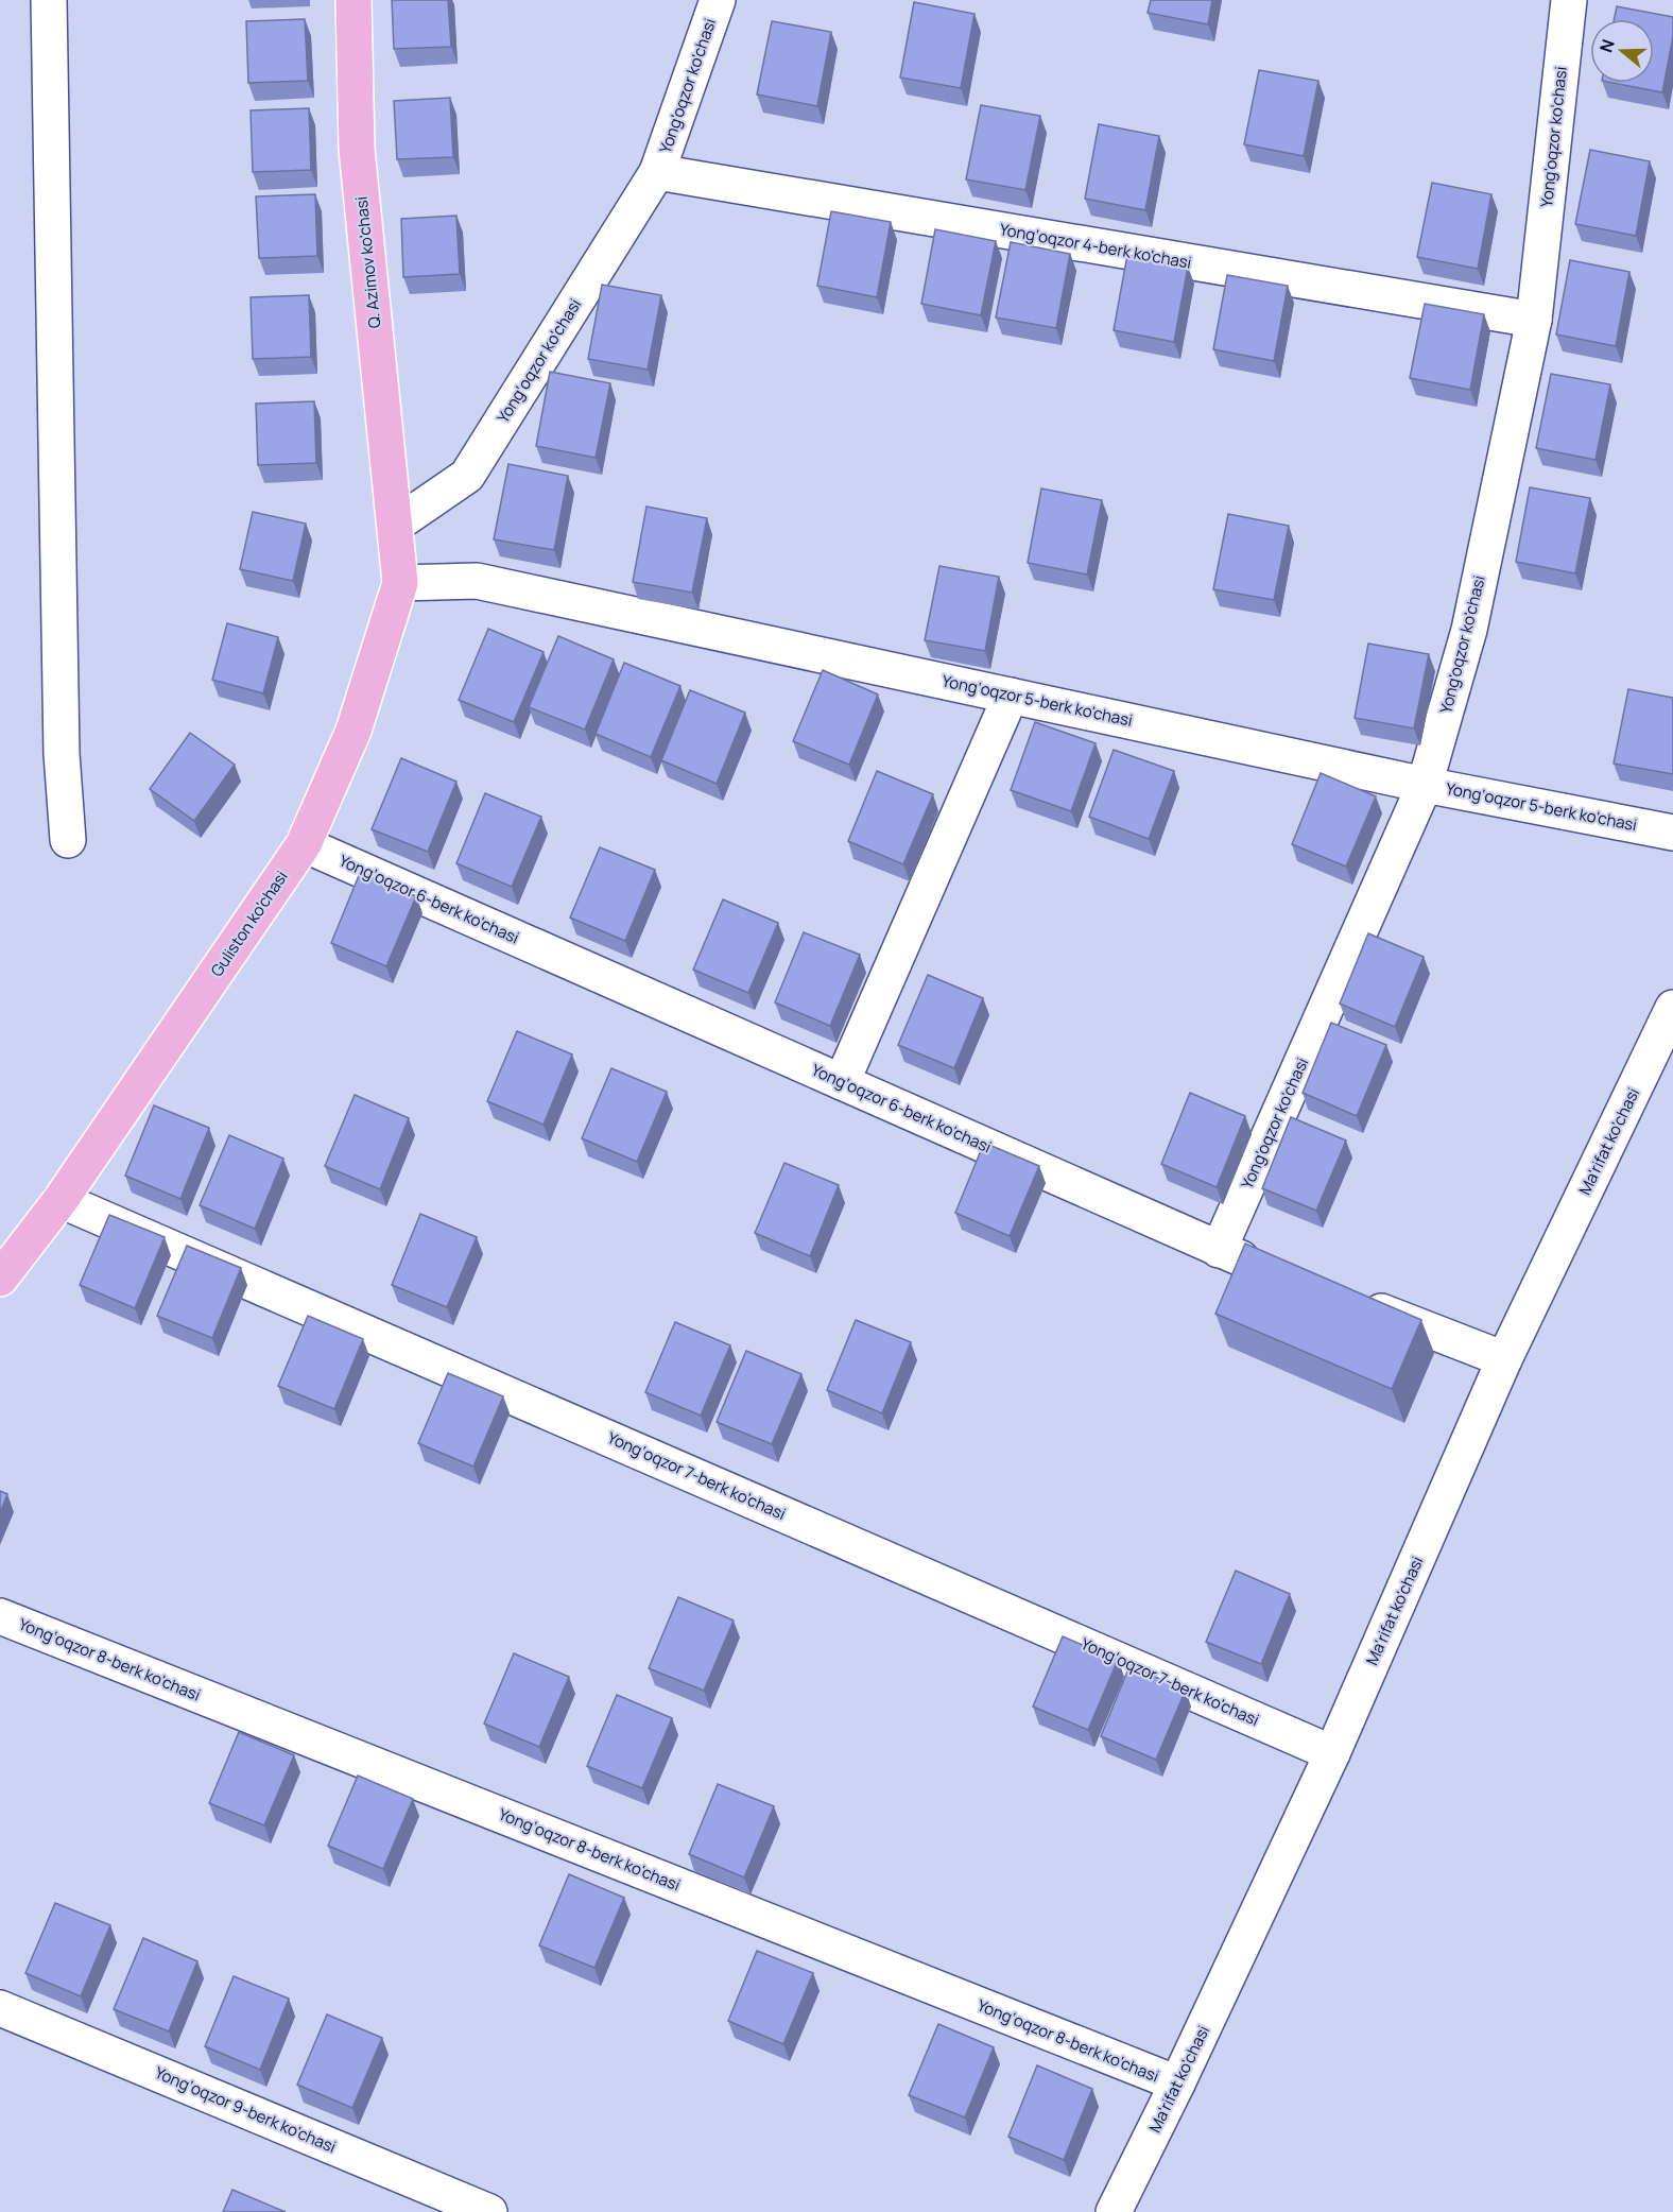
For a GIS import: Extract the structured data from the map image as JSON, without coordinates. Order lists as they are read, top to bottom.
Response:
{
  "streets": {
    "main road": ["Q. Azimov ko'chasi", "Guliston ko'chasi"],
    "street": [
      "Yong'oqzor ko'chasi",
      "Yong‘oqzor 4-berk ko'chasi",
      "Yong‘oqzor ko'chasi",
      "Yong‘oqzor 5-berk ko'chasi",
      "Yong‘oqzor 6-berk ko'chasi",
      "Ma'rifat ko'chasi",
      "Yong‘oqzor 7-berk ko'chasi",
      "Yong‘oqzor 8-berk ko'chasi",
      "Yong‘oqzor 9-berk ko'chasi"
    ]
  },
  "crossings": [
    ["Yong'oqzor ko'chasi", "Yong‘oqzor 4-berk ko'chasi"],
    ["Yong'oqzor ko'chasi", "Yong‘oqzor ko'chasi"],
    ["Yong'oqzor ko'chasi", "Yong‘oqzor 5-berk ko'chasi"],
    ["Yong'oqzor ko'chasi", "Yong‘oqzor 6-berk ko'chasi"],
    ["Yong‘oqzor 4-berk ko'chasi", "Yong‘oqzor ko'chasi"],
    ["Q. Azimov ko'chasi", "Yong‘oqzor ko'chasi"],
    ["Q. Azimov ko'chasi", "Guliston ko'chasi"],
    ["Yong‘oqzor ko'chasi", "Guliston ko'chasi"],
    ["Yong‘oqzor 5-berk ko'chasi", "Guliston ko'chasi"],
    ["Yong‘oqzor 6-berk ko'chasi", "Guliston ko'chasi"],
    ["Guliston ko'chasi", "Yong‘oqzor 7-berk ko'chasi"],
    ["Ma'rifat ko'chasi", "Yong‘oqzor 7-berk ko'chasi"],
    ["Ma'rifat ko'chasi", "Yong‘oqzor 8-berk ko'chasi"]
  ],
  "north": "left"
}
